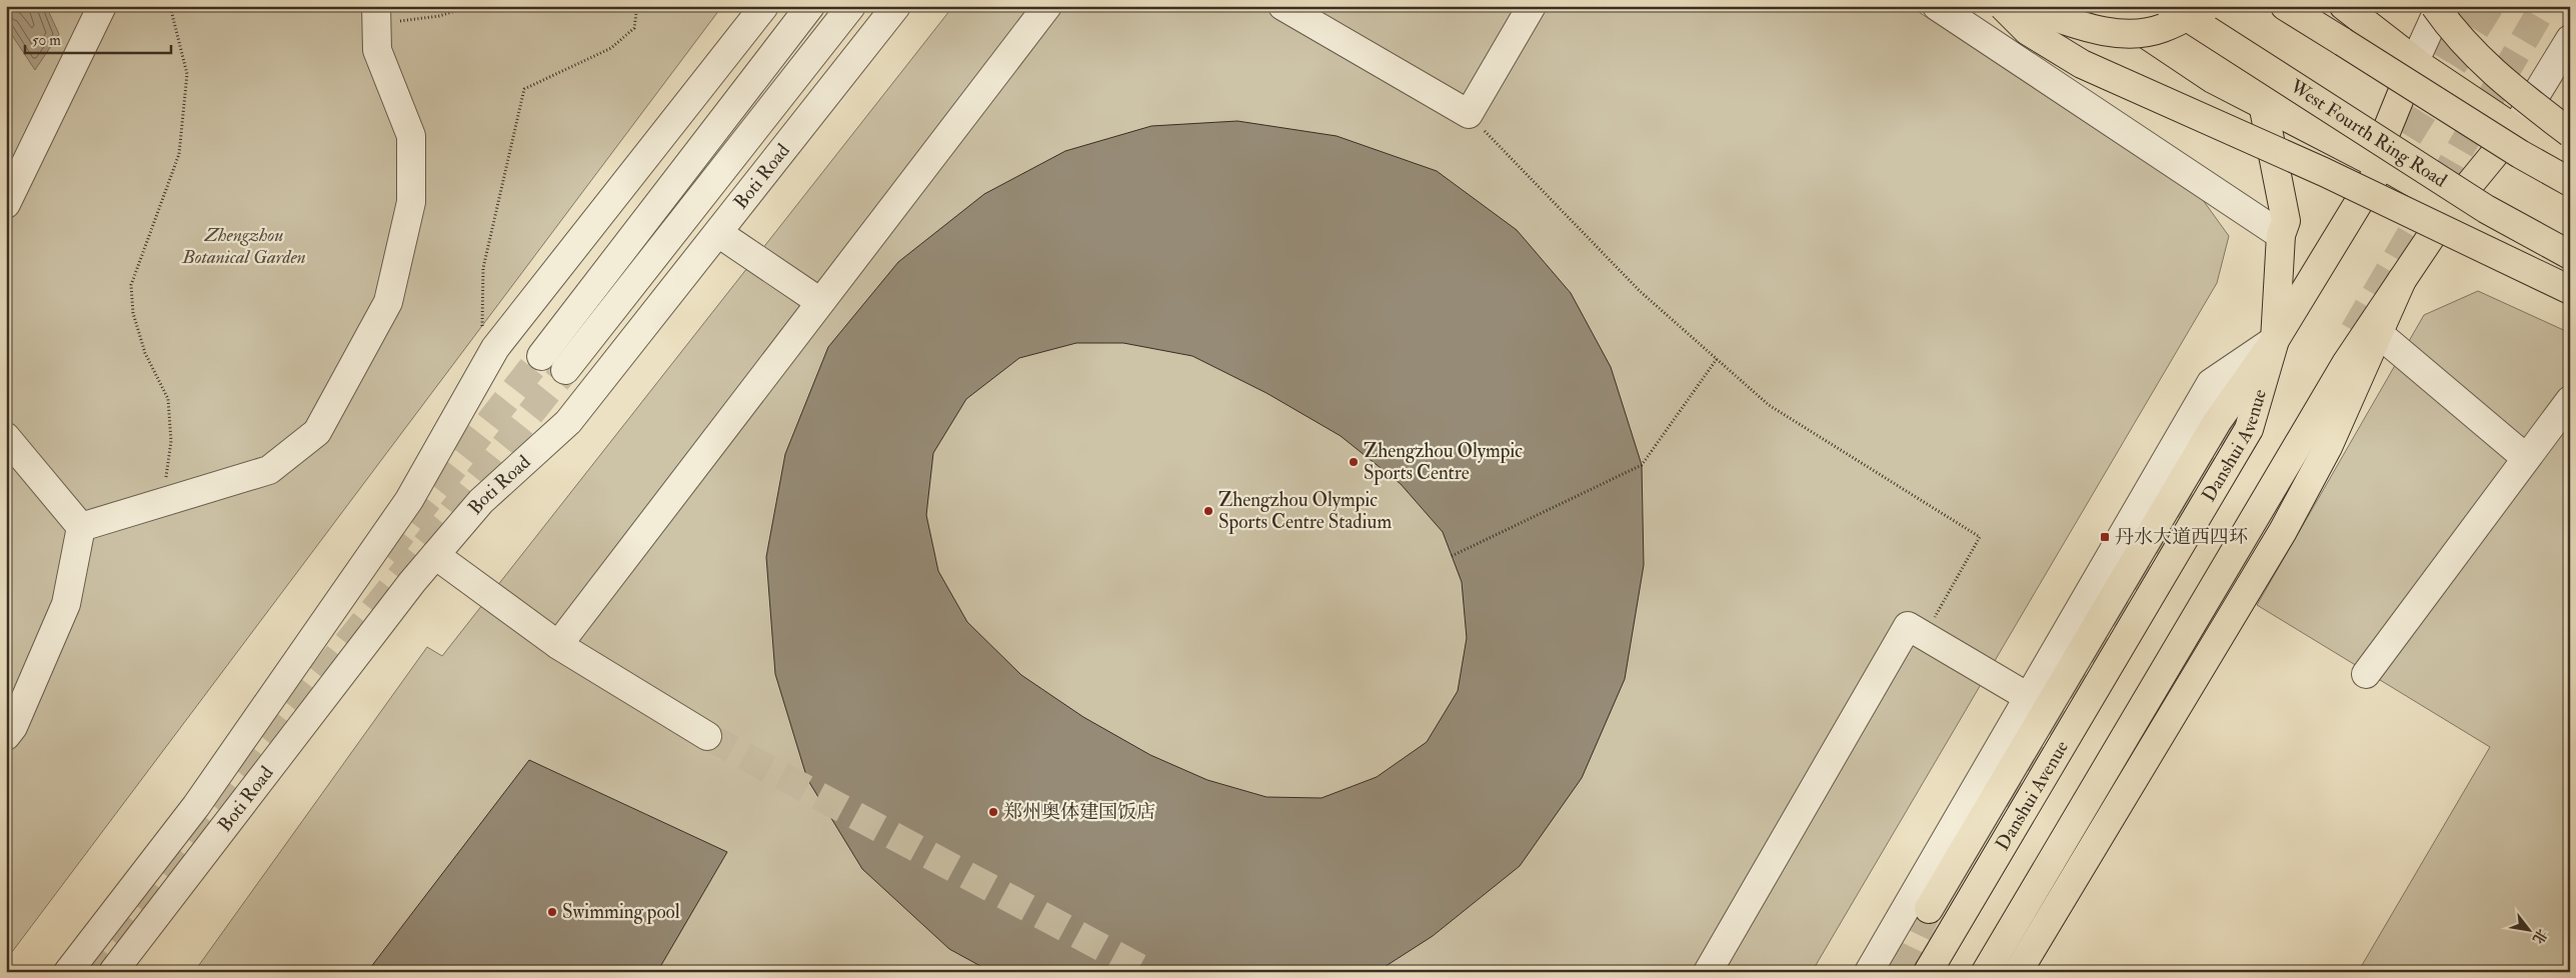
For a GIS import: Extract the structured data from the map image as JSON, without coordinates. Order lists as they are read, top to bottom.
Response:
{
  "streets": {
    "main road": ["West Fourth Ring Road", "Danshui Avenue"],
    "street": ["Boti Road"]
  },
  "crossings": [
    ["West Fourth Ring Road", "Danshui Avenue"]
  ],
  "parks": ["Zhengzhou Botanical Garden"],
  "places": {
    "other": [
      "Zhengzhou Olympic Sports Centre",
      "Zhengzhou Olympic Sports Centre Stadium",
      "郑州奥体建国饭店",
      "Swimming pool"
    ],
    "transit": ["丹水大道西四环"]
  },
  "scale_bar": "50 m",
  "north": "bottom right"
}
